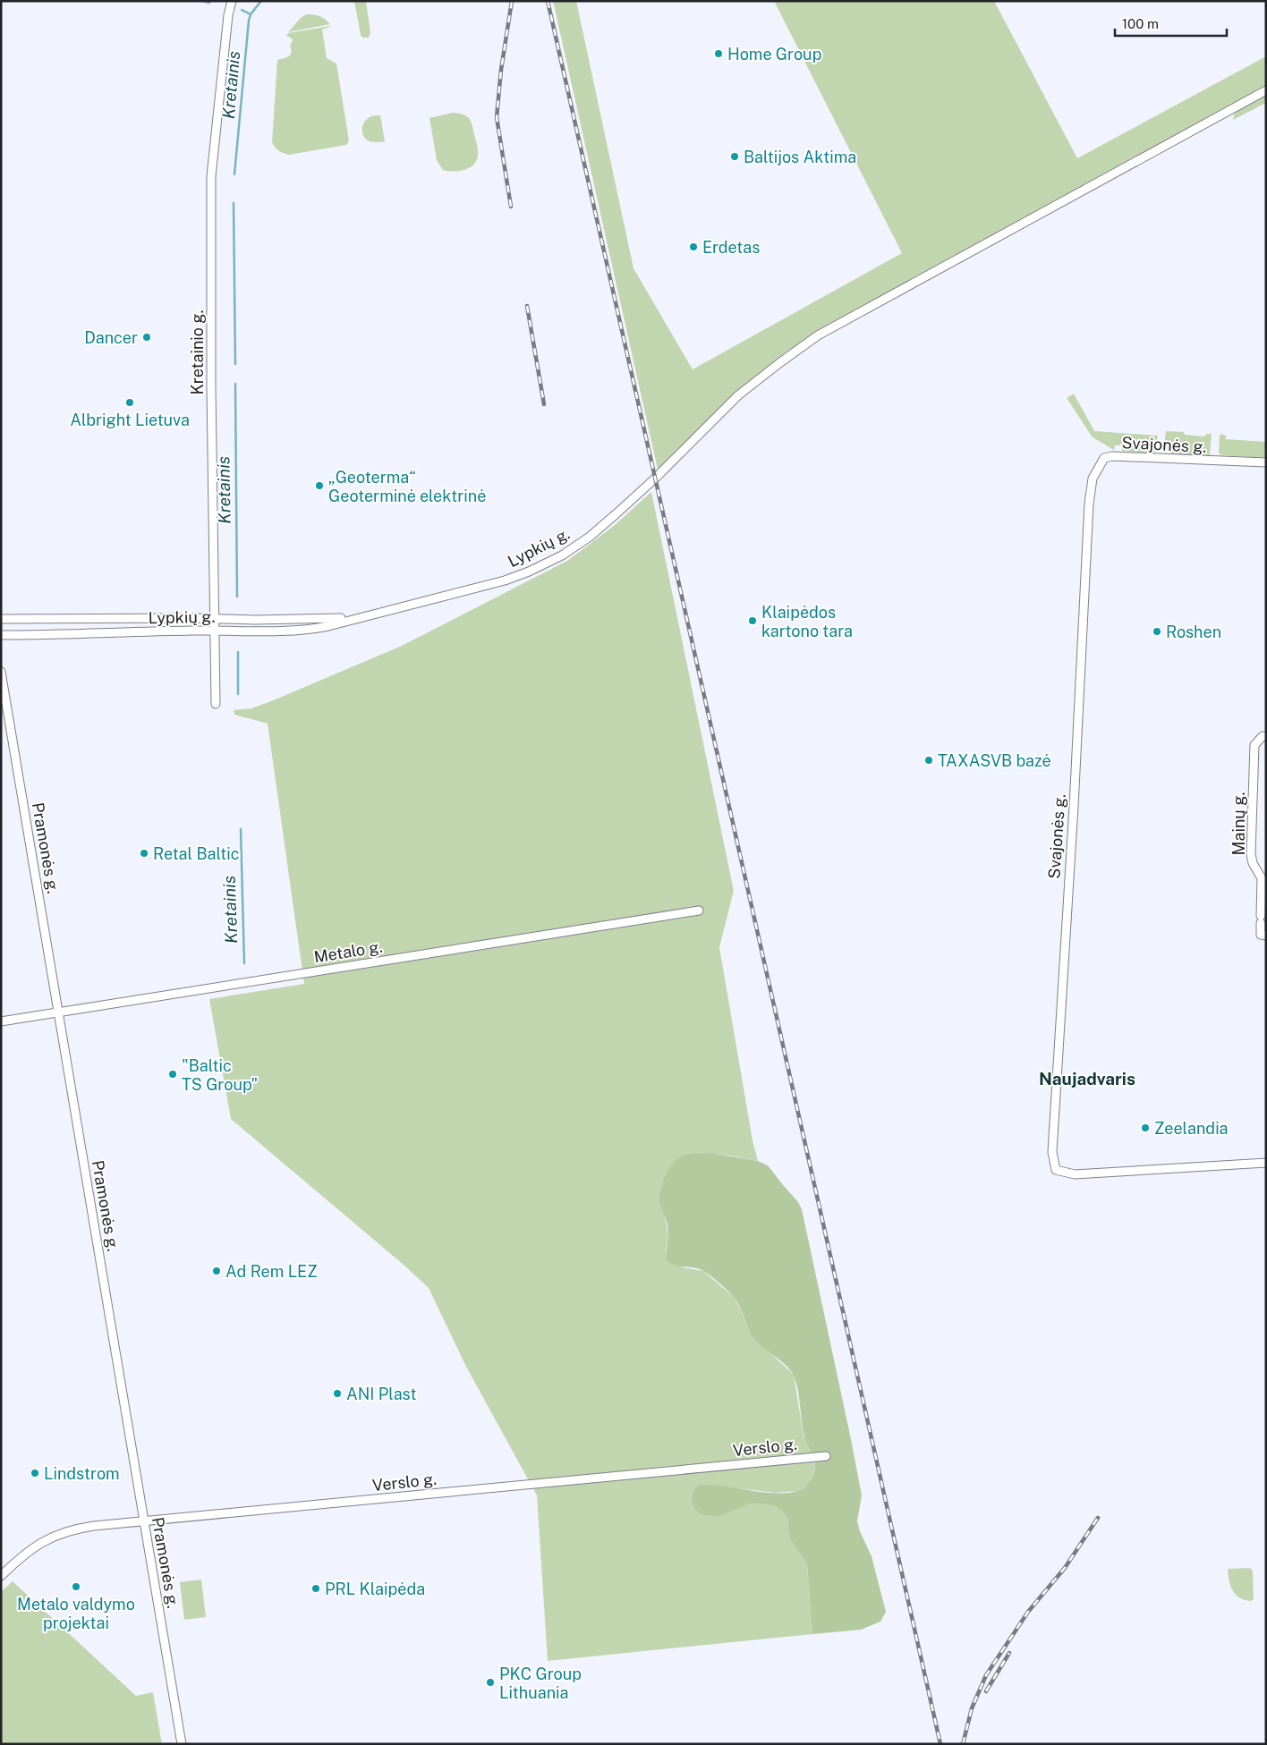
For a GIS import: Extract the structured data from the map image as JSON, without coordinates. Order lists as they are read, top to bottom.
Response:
{
  "streets": {
    "street": [
      "Kretainio g.",
      "Svajonės g.",
      "Lypkių g.",
      "Mainų g.",
      "Pramonės g.",
      "Metalo g.",
      "Verslo g."
    ]
  },
  "crossings": [
    ["Kretainio g.", "Lypkių g."],
    ["Pramonės g.", "Metalo g."],
    ["Pramonės g.", "Verslo g."]
  ],
  "districts": ["Naujadvaris"],
  "water": ["Kretainis"],
  "places": [
    "Home Group",
    "Baltijos Aktima",
    "Erdetas",
    "Dancer",
    "Albright Lietuva",
    "„Geoterma“ Geoterminė elektrinė",
    "Klaipėdos kartono tara",
    "Roshen",
    "TAXASVB bazė",
    "Retal Baltic",
    "\"Baltic TS Group\"",
    "Zeelandia",
    "Ad Rem LEZ",
    "ANI Plast",
    "Lindstrom",
    "Metalo valdymo projektai",
    "PRL Klaipėda",
    "PKC Group Lithuania"
  ],
  "scale_bar": "100 m"
}
